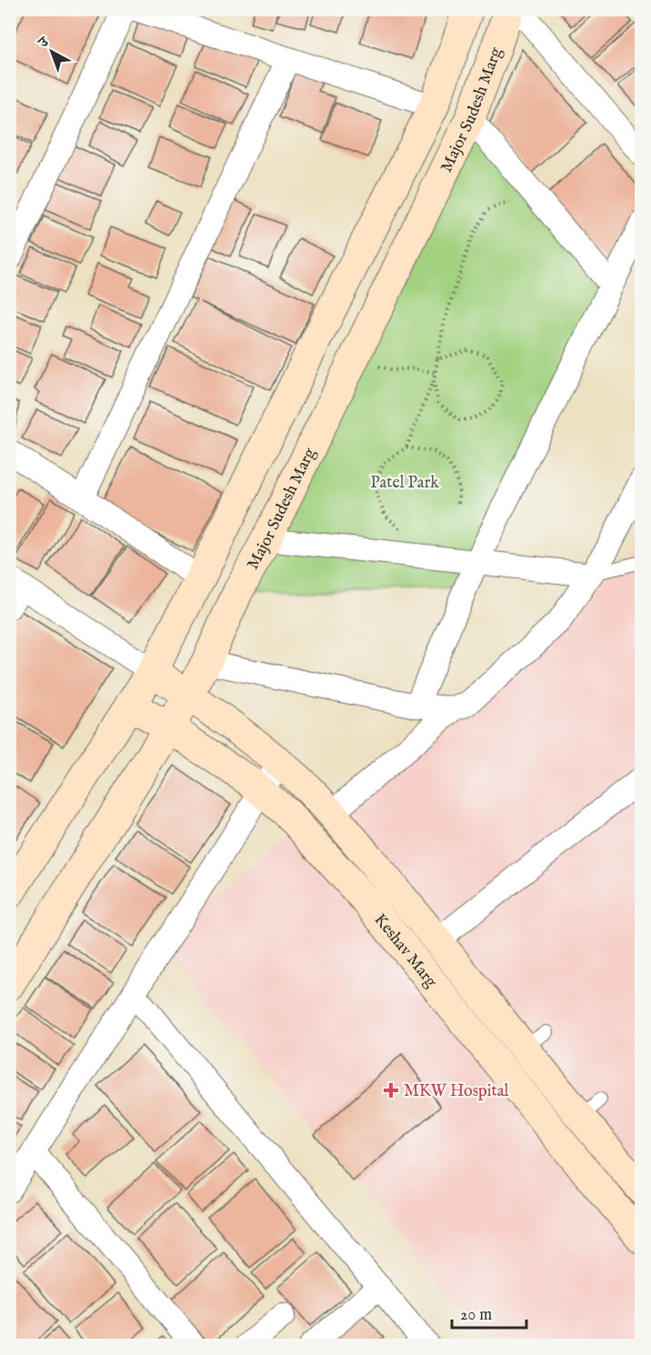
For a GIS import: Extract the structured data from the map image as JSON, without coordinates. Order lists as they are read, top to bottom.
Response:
{
  "streets": {
    "street": ["Major Sudesh Marg", "Keshav Marg"]
  },
  "crossings": [
    ["Major Sudesh Marg", "Keshav Marg"]
  ],
  "parks": ["Patel Park"],
  "places": {
    "health": ["MKW Hospital"]
  },
  "scale_bar": "20 m",
  "north": "top left"
}
